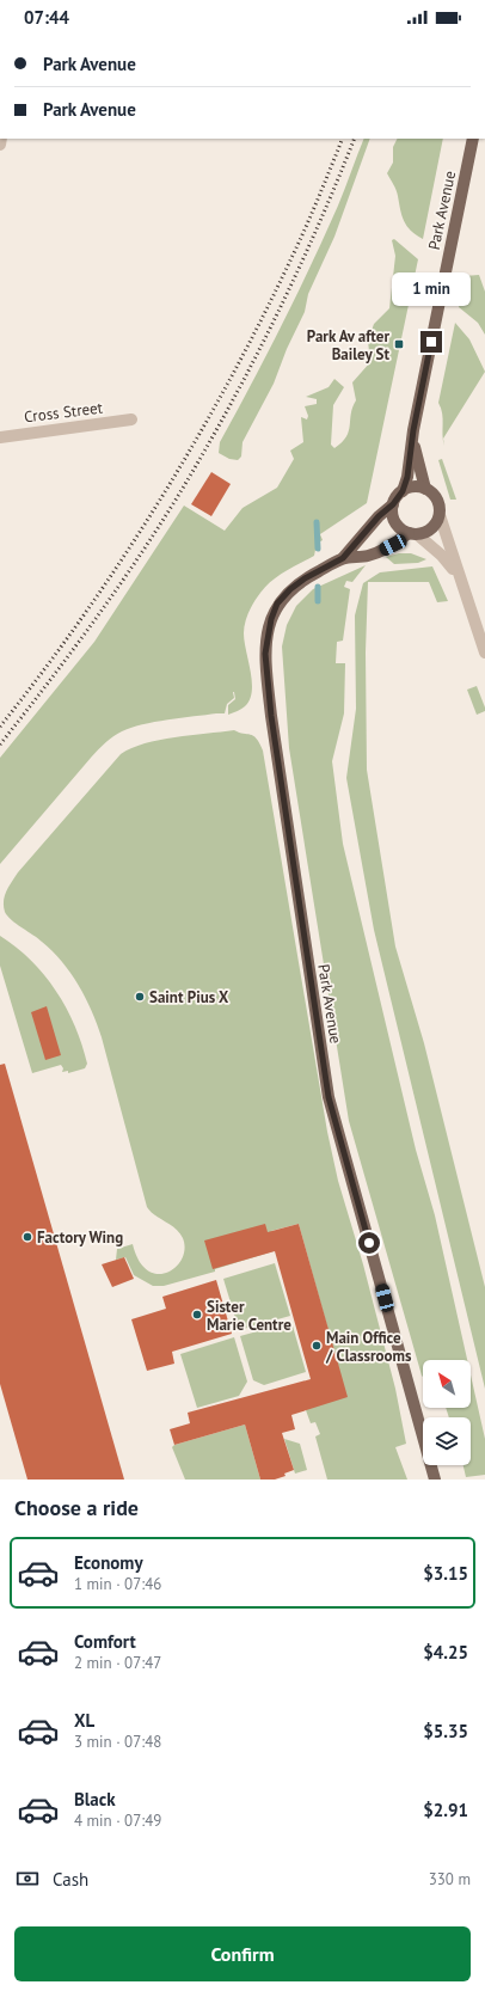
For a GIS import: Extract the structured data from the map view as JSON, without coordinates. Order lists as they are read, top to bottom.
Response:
{
  "streets": {
    "main road": ["Park Avenue"],
    "street": ["Cross Street"]
  },
  "places": {
    "transit": ["Park Av after Bailey St"],
    "other": [
      "Saint Pius X",
      "Factory Wing",
      "Sister Marie Centre",
      "Main Office / Classrooms"
    ]
  },
  "north": "top left",
  "page": {
    "status": "07:44",
    "banner": ["Park Avenue", "Park Avenue"],
    "bubble": "1 min",
    "heading": "Choose a ride",
    "list": [
      {
        "name": "Economy",
        "note": "1 min · 07:46",
        "value": "$3.15"
      },
      {
        "name": "Comfort",
        "note": "2 min · 07:47",
        "value": "$4.25"
      },
      {
        "name": "XL",
        "note": "3 min · 07:48",
        "value": "$5.35"
      },
      {
        "name": "Black",
        "note": "4 min · 07:49",
        "value": "$2.91"
      }
    ],
    "pay": ["Cash", "330 m"],
    "buttons": "Confirm"
  }
}
